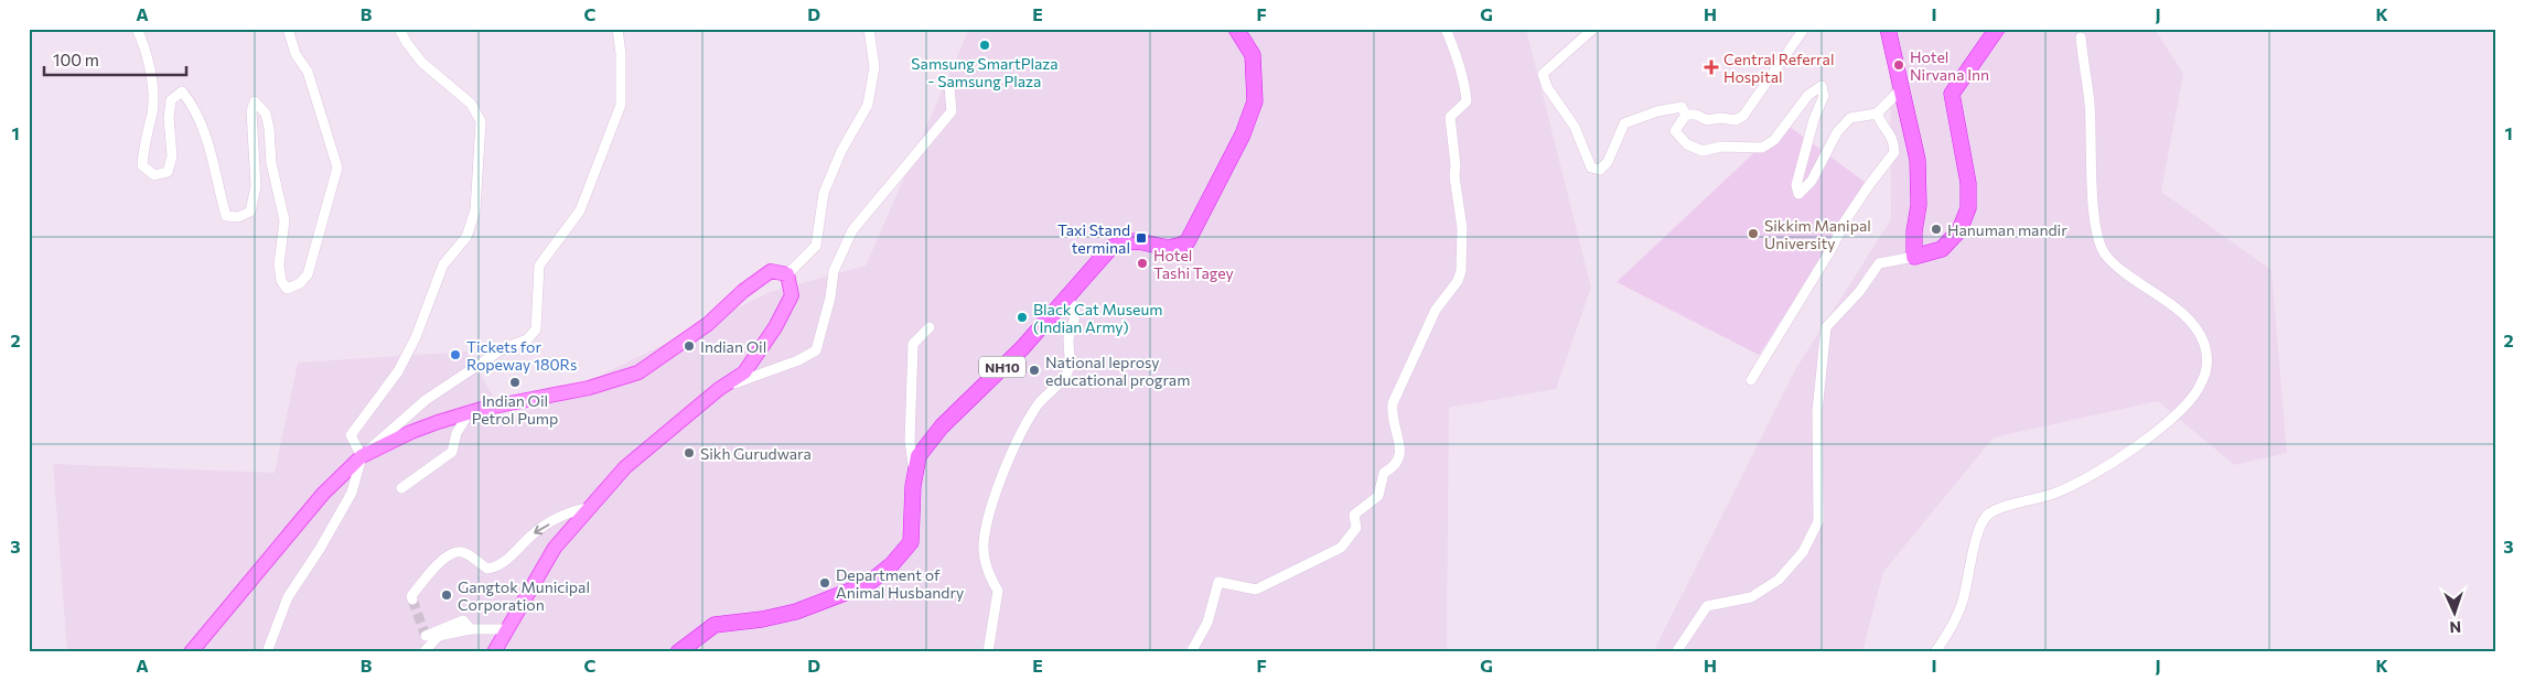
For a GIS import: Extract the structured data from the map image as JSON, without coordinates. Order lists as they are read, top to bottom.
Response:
{
  "streets": {
    "highway": ["NH10"]
  },
  "places": {
    "other": [
      "Samsung SmartPlaza - Samsung Plaza",
      "Hotel Nirvana Inn",
      "Hanuman mandir",
      "Sikkim Manipal University",
      "Hotel Tashi Tagey",
      "Black Cat Museum (Indian Army)",
      "Indian Oil",
      "Tickets for Ropeway 180Rs",
      "National leprosy educational program",
      "Indian Oil Petrol Pump",
      "Sikh Gurudwara",
      "Department of Animal Husbandry",
      "Gangtok Municipal Corporation"
    ],
    "health": ["Central Referral Hospital"],
    "transit": ["Taxi Stand terminal"]
  },
  "scale_bar": "100 m",
  "north": "bottom",
  "grid": {
    "columns": [
      "A",
      "B",
      "C",
      "D",
      "E",
      "F",
      "G",
      "H",
      "I",
      "J",
      "K"
    ],
    "rows": ["1", "2", "3"]
  }
}
